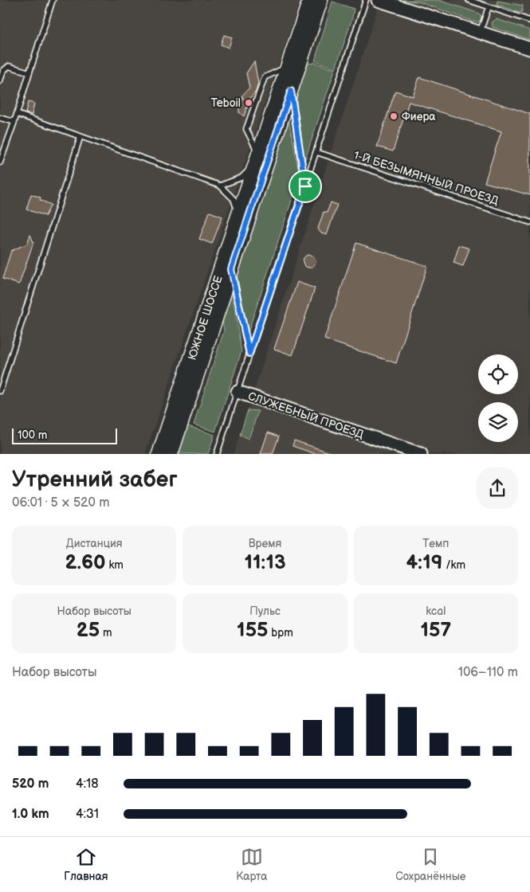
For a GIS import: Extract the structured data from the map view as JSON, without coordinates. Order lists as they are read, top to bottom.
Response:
{
  "streets": {
    "main road": ["ЮЖНОЕ ШОССЕ"],
    "street": ["СЛУЖЕБНЫЙ ПРОЕЗД"],
    "lane": ["1-Й БЕЗЫМЯННЫЙ ПРОЕЗД"]
  },
  "places": ["Teboil", "Фиера"],
  "scale_bar": "100 m",
  "page": {
    "scale": "100 m",
    "heading": ["Утренний забег", "06:01 · 5 × 520 m"],
    "stats": [
      ["Дистанция", "2.60 km"],
      ["Время", "11:13"],
      ["Темп", "4:19 /km"],
      ["Набор высоты", "25 m"],
      ["Пульс", "155 bpm"],
      ["kcal", "157"]
    ],
    "chart": ["Набор высоты", "106–110 m"],
    "list": [
      {
        "name": "520 m",
        "note": "4:18"
      },
      {
        "name": "1.0 km",
        "note": "4:31"
      }
    ],
    "tabs": ["Главная", "Карта", "Сохранённые"]
  }
}
